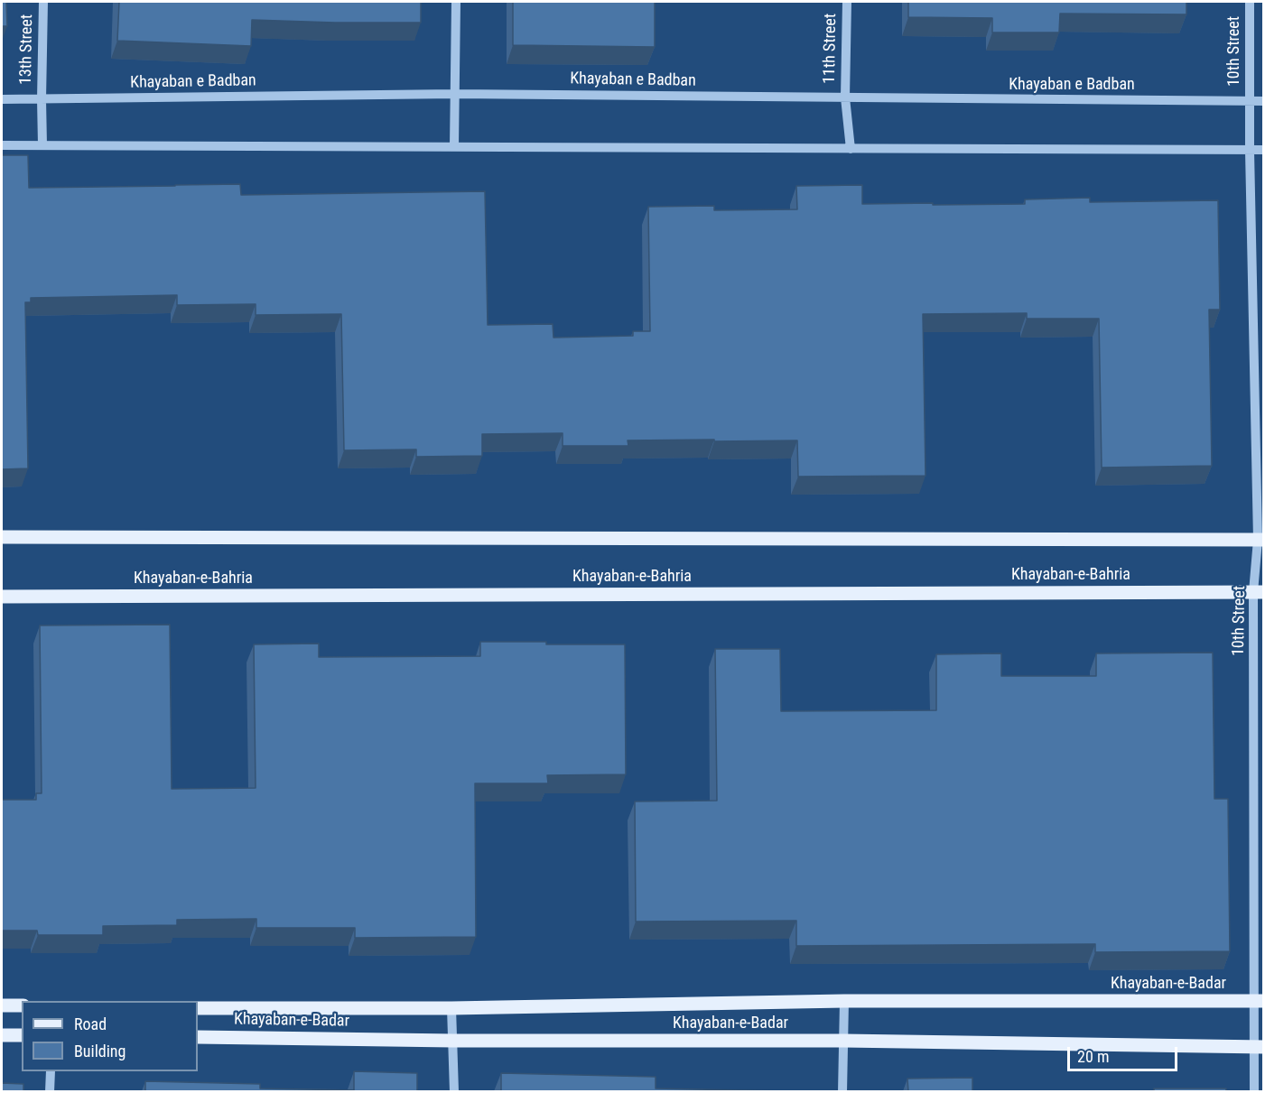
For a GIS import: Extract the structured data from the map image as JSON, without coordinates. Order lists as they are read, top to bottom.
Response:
{
  "streets": {
    "main road": ["Khayaban-e-Bahria", "Khayaban-e-Badar"],
    "street": [
      "11th Street",
      "13th Street",
      "10th Street",
      "Khayaban e Badban"
    ]
  },
  "crossings": [
    ["11th Street", "Khayaban e Badban"],
    ["13th Street", "Khayaban e Badban"],
    ["10th Street", "Khayaban e Badban"],
    ["10th Street", "Khayaban-e-Bahria"],
    ["10th Street", "Khayaban-e-Badar"]
  ],
  "legend": ["Road", "Building"],
  "scale_bar": "20 m"
}
